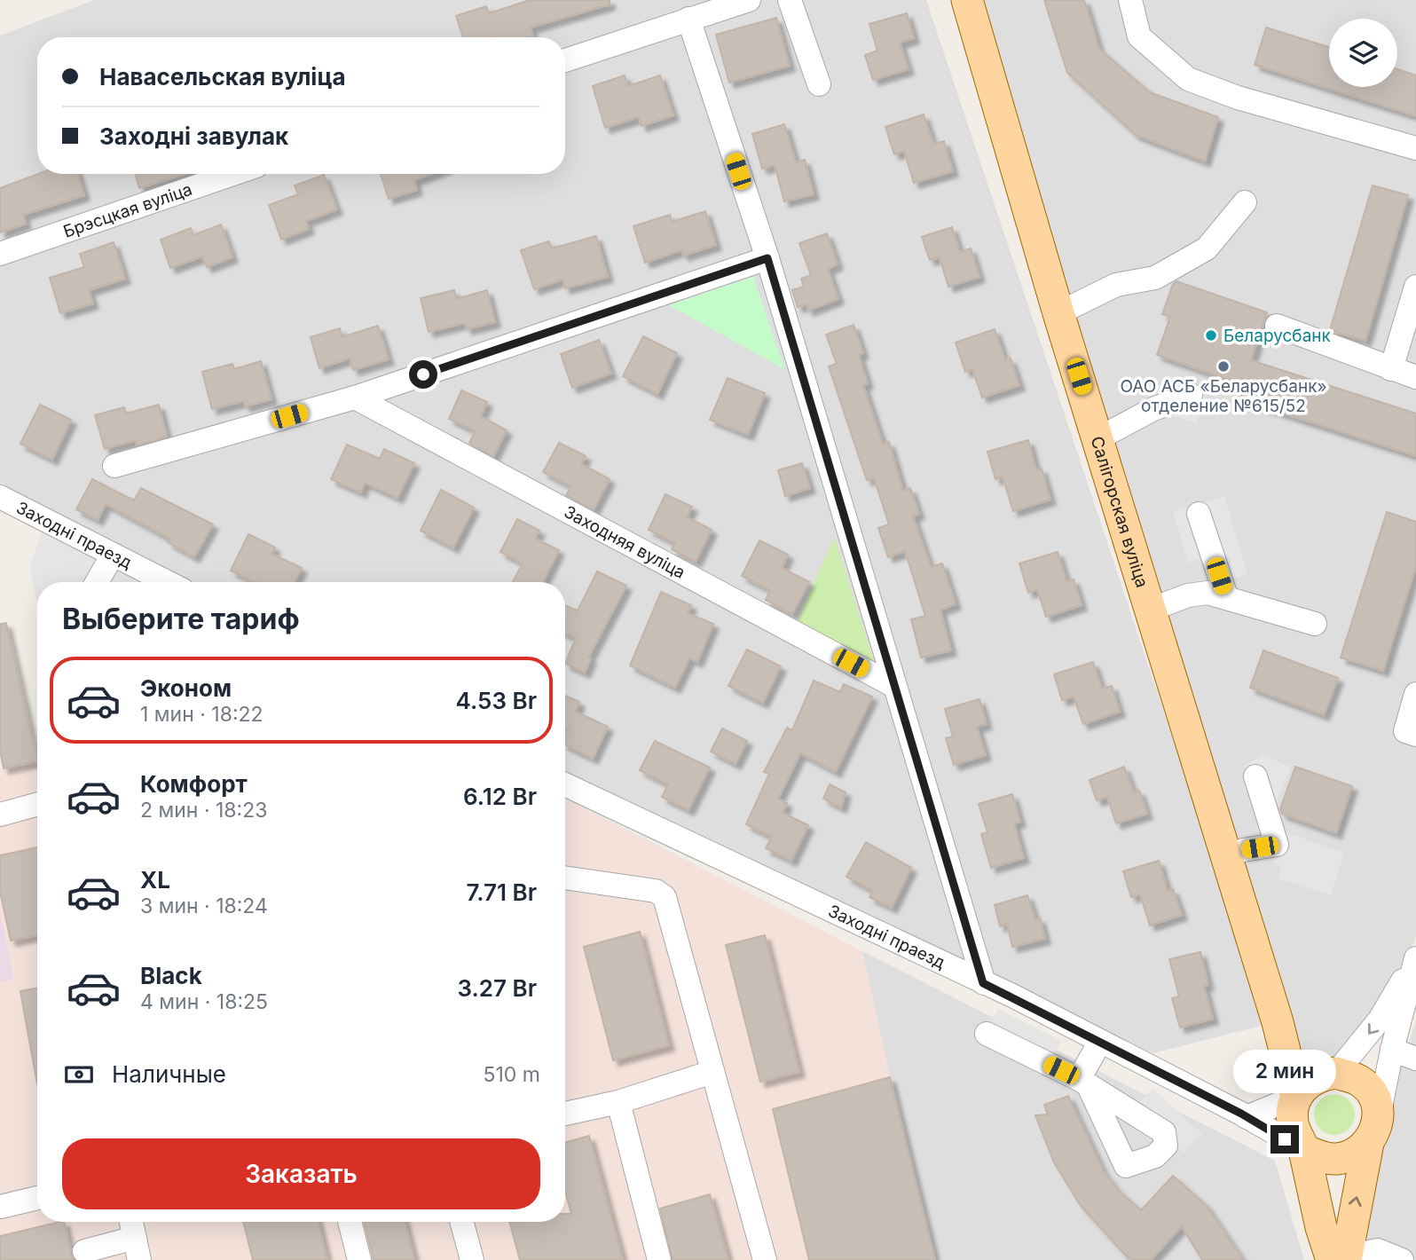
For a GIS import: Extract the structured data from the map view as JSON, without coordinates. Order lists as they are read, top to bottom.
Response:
{
  "streets": {
    "main road": ["Салігорская вуліца"],
    "street": ["Брэсцкая вуліца", "Заходні праезд", "Заходняя вуліца"]
  },
  "crossings": [
    ["Салігорская вуліца", "Заходні праезд"]
  ],
  "places": ["Беларусбанк", "ОАО АСБ «Беларусбанк» отделение №615/52"],
  "page": {
    "banner": ["Навасельская вуліца", "Заходні завулак"],
    "heading": "Выберите тариф",
    "list": [
      {
        "name": "Эконом",
        "note": "1 мин · 18:22",
        "value": "4.53 Br"
      },
      {
        "name": "Комфорт",
        "note": "2 мин · 18:23",
        "value": "6.12 Br"
      },
      {
        "name": "XL",
        "note": "3 мин · 18:24",
        "value": "7.71 Br"
      },
      {
        "name": "Black",
        "note": "4 мин · 18:25",
        "value": "3.27 Br"
      }
    ],
    "pay": ["Наличные", "510 m"],
    "bubble": "2 мин",
    "buttons": "Заказать"
  }
}
